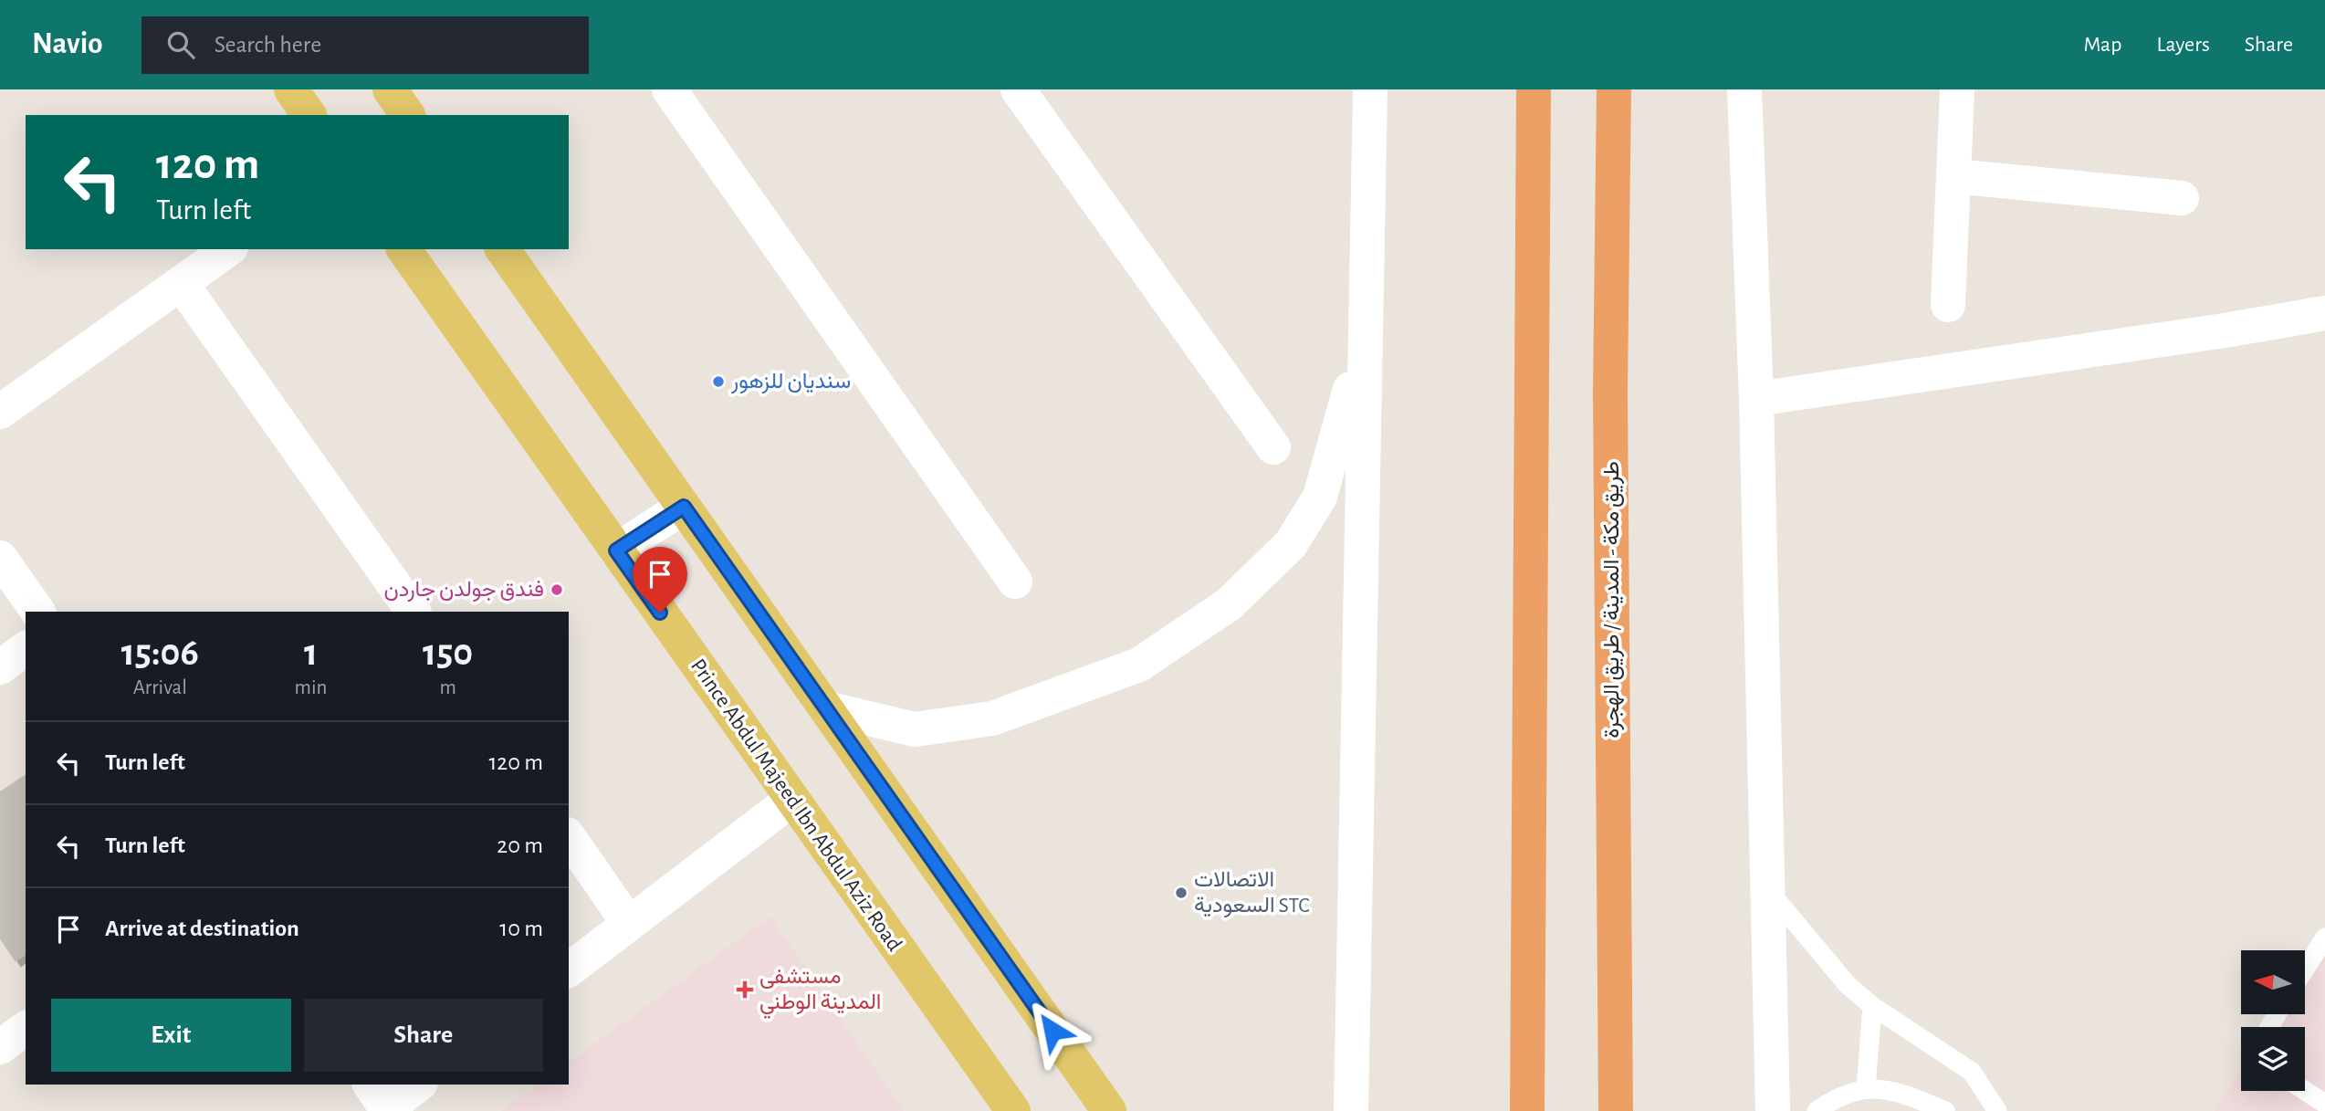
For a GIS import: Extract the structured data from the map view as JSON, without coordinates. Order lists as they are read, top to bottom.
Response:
{
  "streets": {
    "highway": ["طريق مكة - المدينة / طريق الهجرة"],
    "main road": ["Prince Abdul Majeed Ibn Abdul Aziz Road"]
  },
  "places": {
    "other": ["سنديان للزهور", "فندق جولدن جاردن", "الاتصالات السعودية STC"],
    "health": ["مستشفى المدينة الوطني"]
  },
  "north": "left",
  "page": {
    "header": "Navio",
    "search": "Search here",
    "nav": ["Map", "Layers", "Share"],
    "turn": ["120 m", "Turn left"],
    "eta": [
      "15:06",
      "Arrival",
      "1",
      "min",
      "150",
      "m"
    ],
    "list": [
      {
        "name": "Turn left",
        "value": "120 m"
      },
      {
        "name": "Turn left",
        "value": "20 m"
      },
      {
        "name": "Arrive at destination",
        "value": "10 m"
      }
    ],
    "buttons": ["Exit", "Share"]
  }
}
